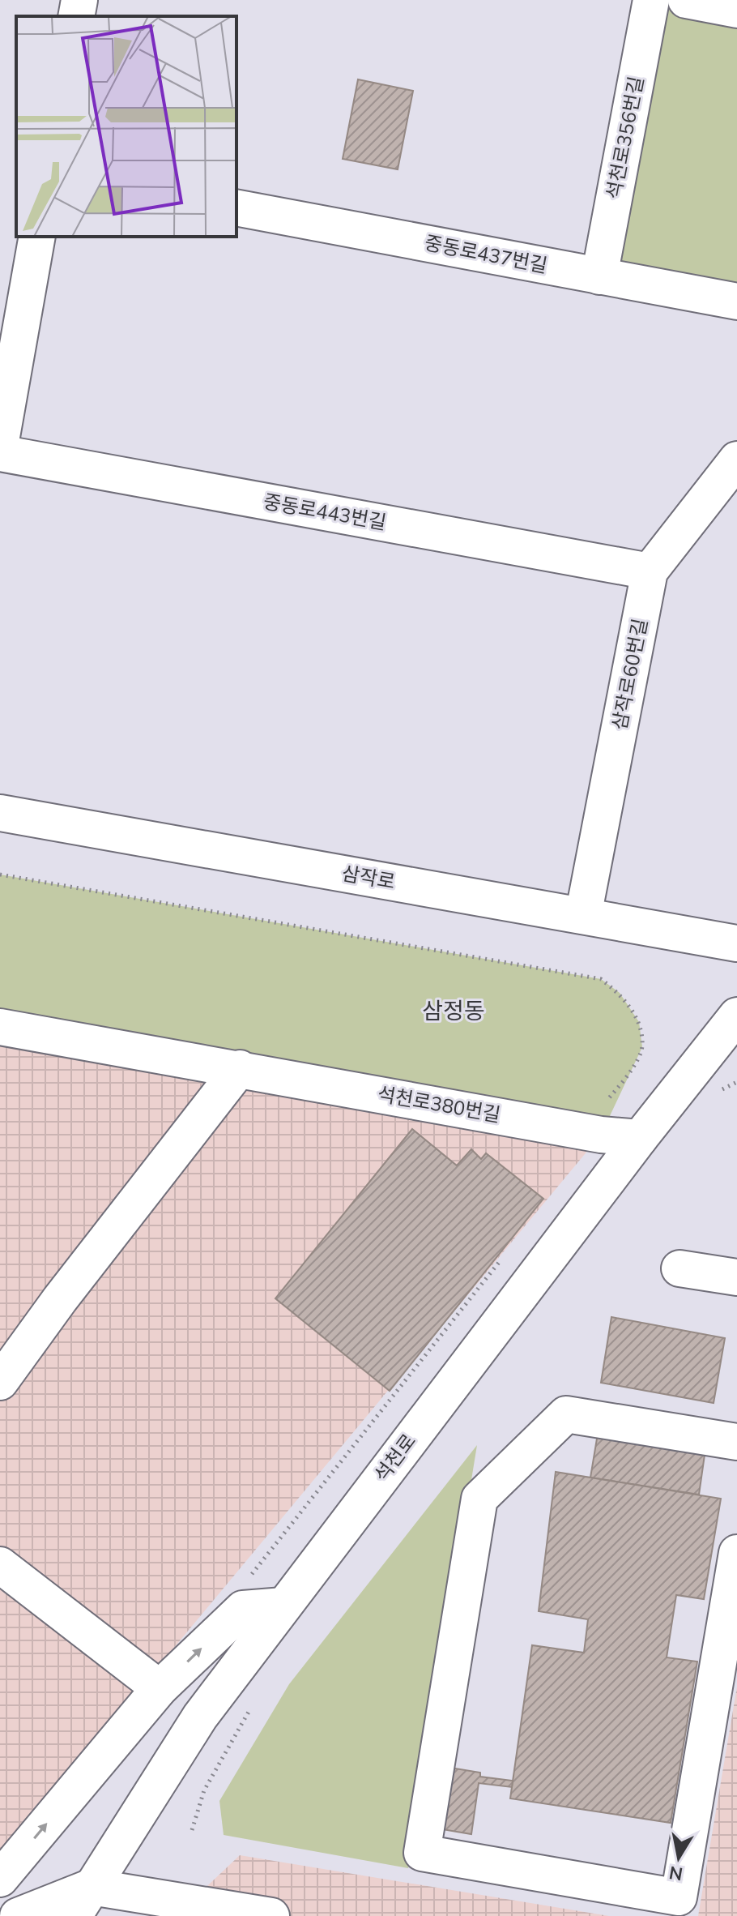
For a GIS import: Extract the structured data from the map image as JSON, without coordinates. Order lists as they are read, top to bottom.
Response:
{
  "streets": {
    "street": [
      "석천로356번길",
      "중동로437번길",
      "중동로443번길",
      "삼작로60번길",
      "삼작로",
      "석천로380번길",
      "석천로"
    ]
  },
  "crossings": [
    ["석천로356번길", "중동로437번길"],
    ["중동로443번길", "삼작로60번길"],
    ["삼작로60번길", "삼작로"],
    ["석천로380번길", "석천로"]
  ],
  "districts": ["삼정동"],
  "north": "bottom"
}
